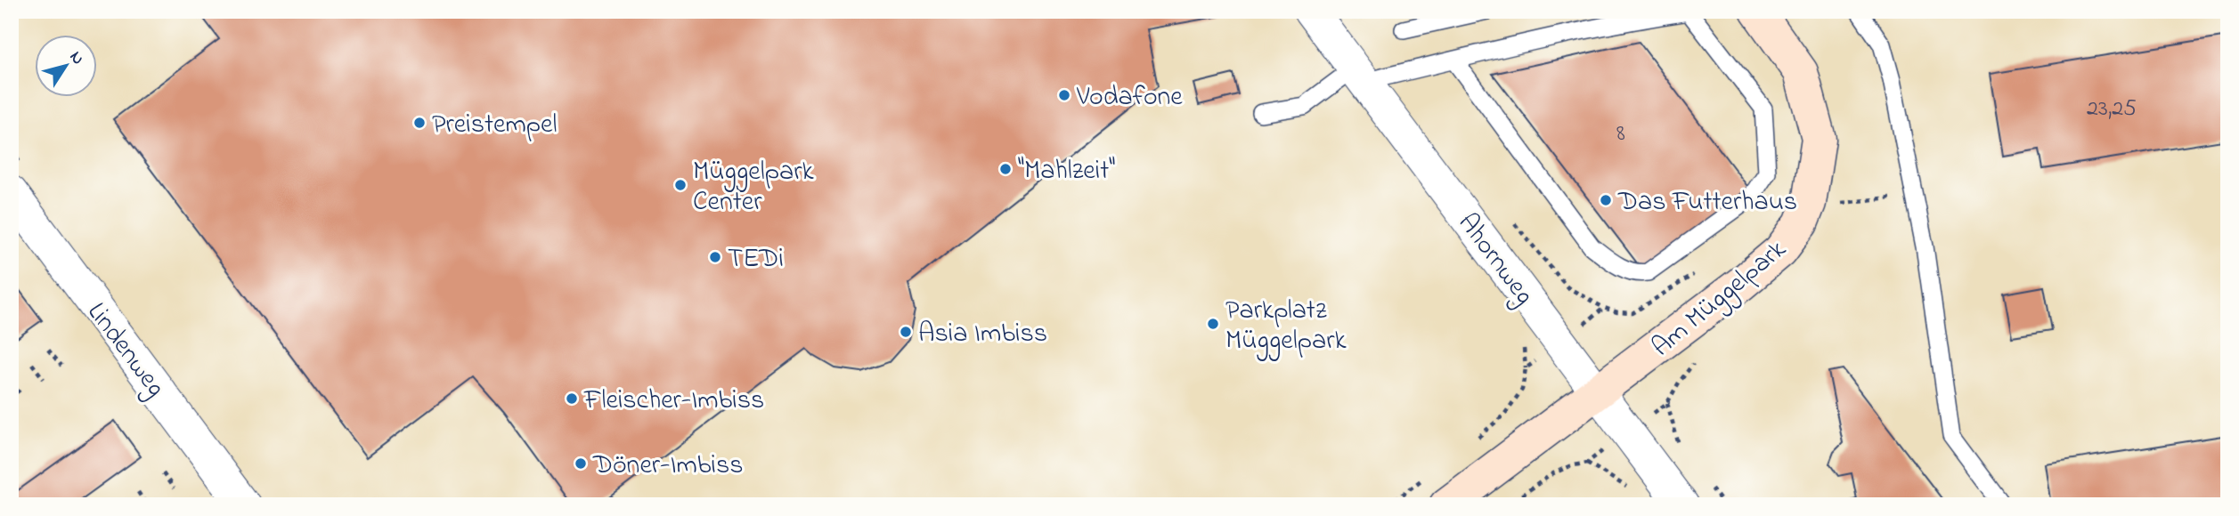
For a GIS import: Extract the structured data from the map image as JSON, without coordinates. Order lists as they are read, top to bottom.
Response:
{
  "streets": {
    "main road": ["Am Müggelpark"],
    "street": ["Ahornweg", "Lindenweg"]
  },
  "crossings": [
    ["Ahornweg", "Am Müggelpark"]
  ],
  "places": [
    "Vodafone",
    "Preistempel",
    "\"Mahlzeit\"",
    "Müggelpark Center",
    "Das Futterhaus",
    "TEDi",
    "Parkplatz Müggelpark",
    "Asia Imbiss",
    "Fleischer-Imbiss",
    "Döner-Imbiss"
  ],
  "house_numbers": ["23,25", "8"],
  "north": "top right"
}
